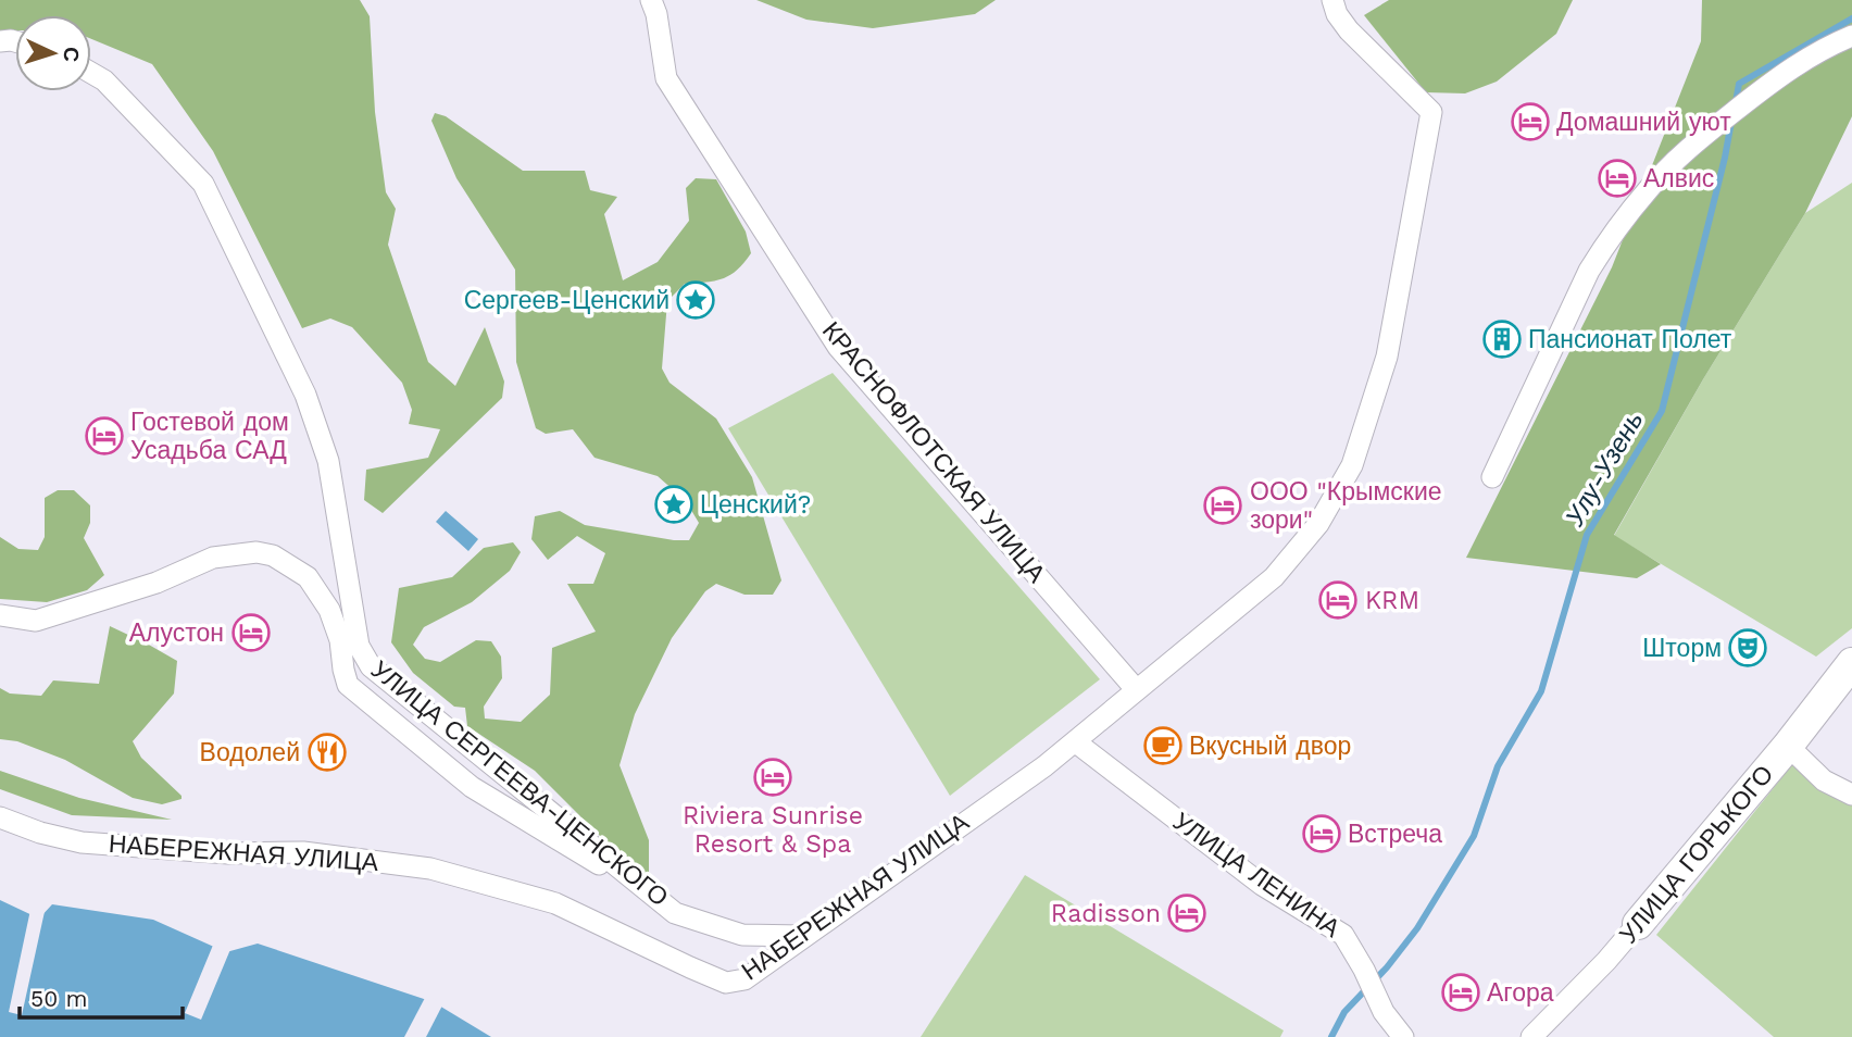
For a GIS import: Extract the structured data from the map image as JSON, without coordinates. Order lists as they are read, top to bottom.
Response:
{
  "streets": {
    "main road": ["УЛИЦА ГОРЬКОГО"],
    "street": [
      "КРАСНОФЛОТСКАЯ УЛИЦА",
      "УЛИЦА СЕРГЕЕВА-ЦЕНСКОГО",
      "НАБЕРЕЖНАЯ УЛИЦА",
      "УЛИЦА ЛЕНИНА"
    ]
  },
  "crossings": [
    ["КРАСНОФЛОТСКАЯ УЛИЦА", "НАБЕРЕЖНАЯ УЛИЦА"],
    ["УЛИЦА СЕРГЕЕВА-ЦЕНСКОГО", "НАБЕРЕЖНАЯ УЛИЦА"],
    ["НАБЕРЕЖНАЯ УЛИЦА", "УЛИЦА ЛЕНИНА"]
  ],
  "water": ["Улу-Узень"],
  "places": {
    "hotel": [
      "Домашний уют",
      "Алвис",
      "Гостевой дом Усадьба САД",
      "ООО \"Крымские зори\"",
      "KRM",
      "Алустон",
      "Riviera Sunrise Resort & Spa",
      "Встреча",
      "Radisson",
      "Агора"
    ],
    "place": ["Сергеев-Ценский", "Ценский?"],
    "building": ["Пансионат Полет"],
    "theatre": ["Шторм"],
    "cafe": ["Вкусный двор"],
    "restaurant": ["Водолей"]
  },
  "scale_bar": "50 m",
  "north": "right"
}
